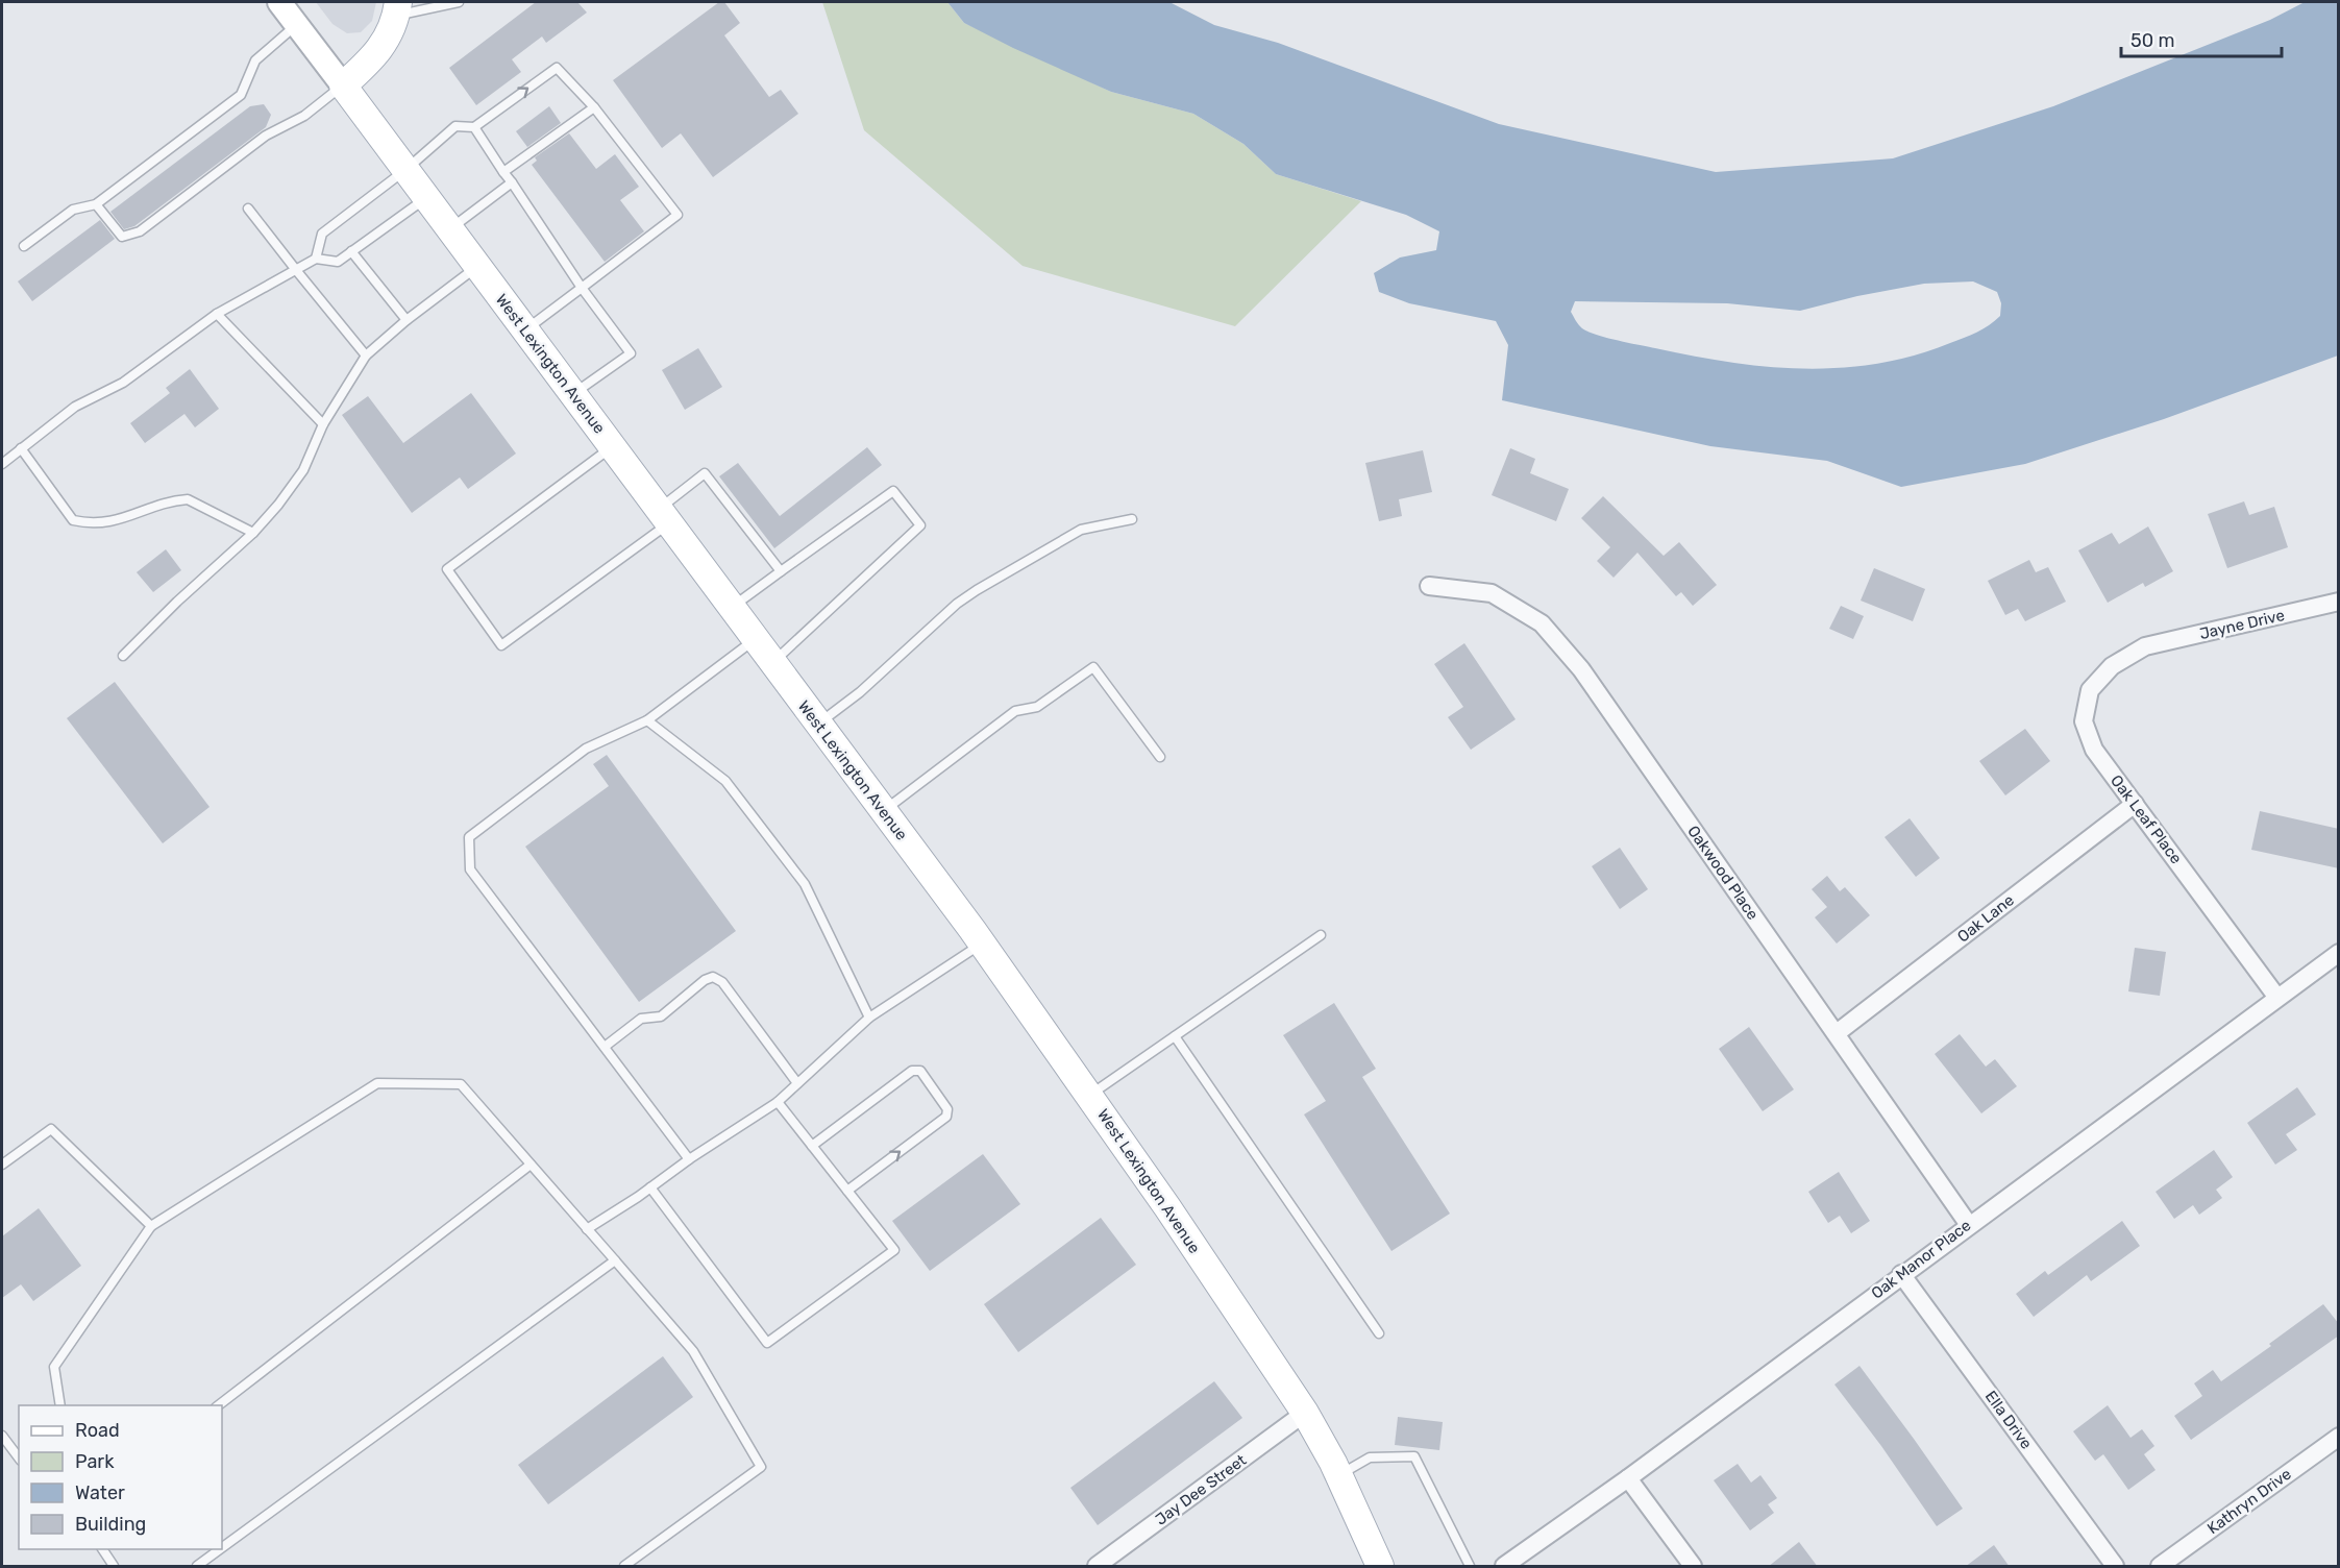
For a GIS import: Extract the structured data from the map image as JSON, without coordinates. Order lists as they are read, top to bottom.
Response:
{
  "streets": {
    "main road": ["West Lexington Avenue"],
    "street": [
      "Jayne Drive",
      "Oak Leaf Place",
      "Oakwood Place",
      "Oak Lane",
      "Oak Manor Place",
      "Ella Drive",
      "Jay Dee Street",
      "Kathryn Drive"
    ]
  },
  "crossings": [
    ["West Lexington Avenue", "Jay Dee Street"],
    ["Jayne Drive", "Oak Leaf Place"],
    ["Oak Leaf Place", "Oak Lane"],
    ["Oak Leaf Place", "Oak Manor Place"],
    ["Oakwood Place", "Oak Lane"],
    ["Oakwood Place", "Oak Manor Place"],
    ["Oak Manor Place", "Ella Drive"]
  ],
  "legend": [
    "Road",
    "Park",
    "Water",
    "Building"
  ],
  "scale_bar": "50 m"
}
